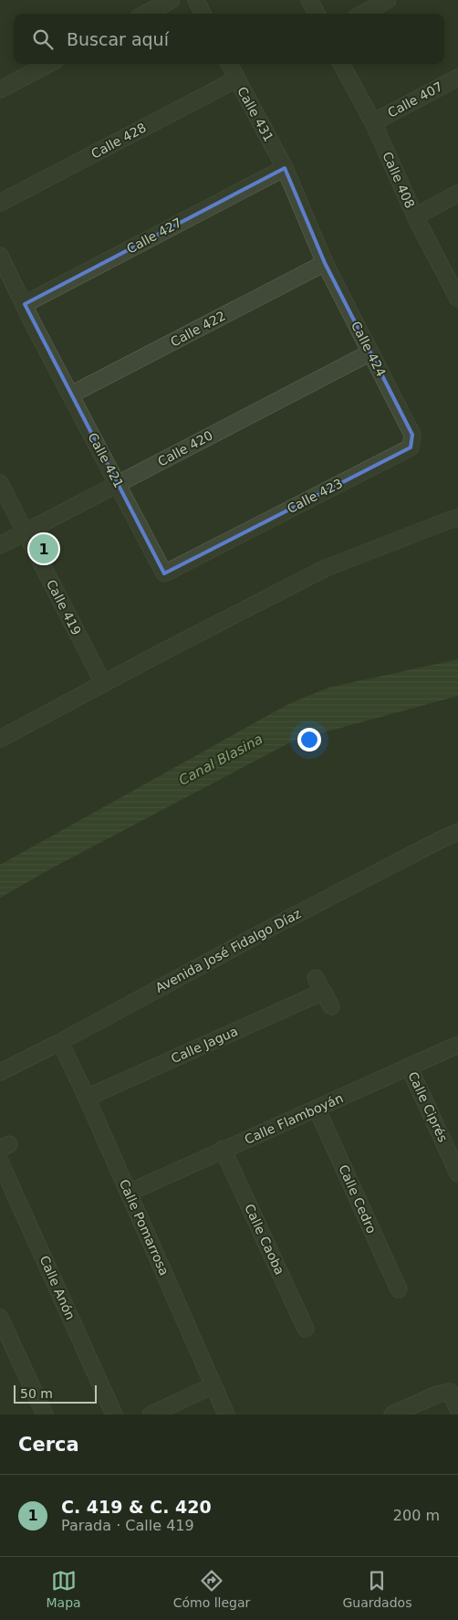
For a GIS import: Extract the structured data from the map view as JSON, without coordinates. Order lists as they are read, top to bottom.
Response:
{
  "streets": {
    "street": [
      "Calle 407",
      "Calle 431",
      "Calle 428",
      "Calle 408",
      "Calle 427",
      "Calle 422",
      "Calle 424",
      "Calle 420",
      "Calle 421",
      "Calle 423",
      "Calle 419",
      "Avenida José Fidalgo Díaz",
      "Calle Jagua",
      "Calle Ciprés",
      "Calle Flamboyán",
      "Calle Cedro",
      "Calle Pomarrosa",
      "Calle Caoba",
      "Calle Anón"
    ]
  },
  "crossings": [
    ["Calle 407", "Calle 408"],
    ["Calle 431", "Calle 428"],
    ["Calle 431", "Calle 427"],
    ["Calle 431", "Calle 422"],
    ["Calle 431", "Calle 424"],
    ["Calle 427", "Calle 421"],
    ["Calle 422", "Calle 424"],
    ["Calle 422", "Calle 421"],
    ["Calle 424", "Calle 420"],
    ["Calle 424", "Calle 423"],
    ["Calle 420", "Calle 421"],
    ["Calle 420", "Calle 419"],
    ["Calle 421", "Calle 423"],
    ["Avenida José Fidalgo Díaz", "Calle Pomarrosa"],
    ["Calle Jagua", "Calle Pomarrosa"],
    ["Calle Ciprés", "Calle Flamboyán"],
    ["Calle Flamboyán", "Calle Cedro"],
    ["Calle Flamboyán", "Calle Pomarrosa"],
    ["Calle Flamboyán", "Calle Caoba"]
  ],
  "water": ["Canal Blasina"],
  "scale_bar": "50 m",
  "page": {
    "search": "Buscar aquí",
    "pins": "1",
    "scale": "50 m",
    "heading": "Cerca",
    "list": [
      {
        "mark": "1",
        "name": "C. 419 & C. 420",
        "note": "Parada · Calle 419",
        "value": "200 m"
      }
    ],
    "nav": ["Mapa", "Cómo llegar", "Guardados"]
  }
}
